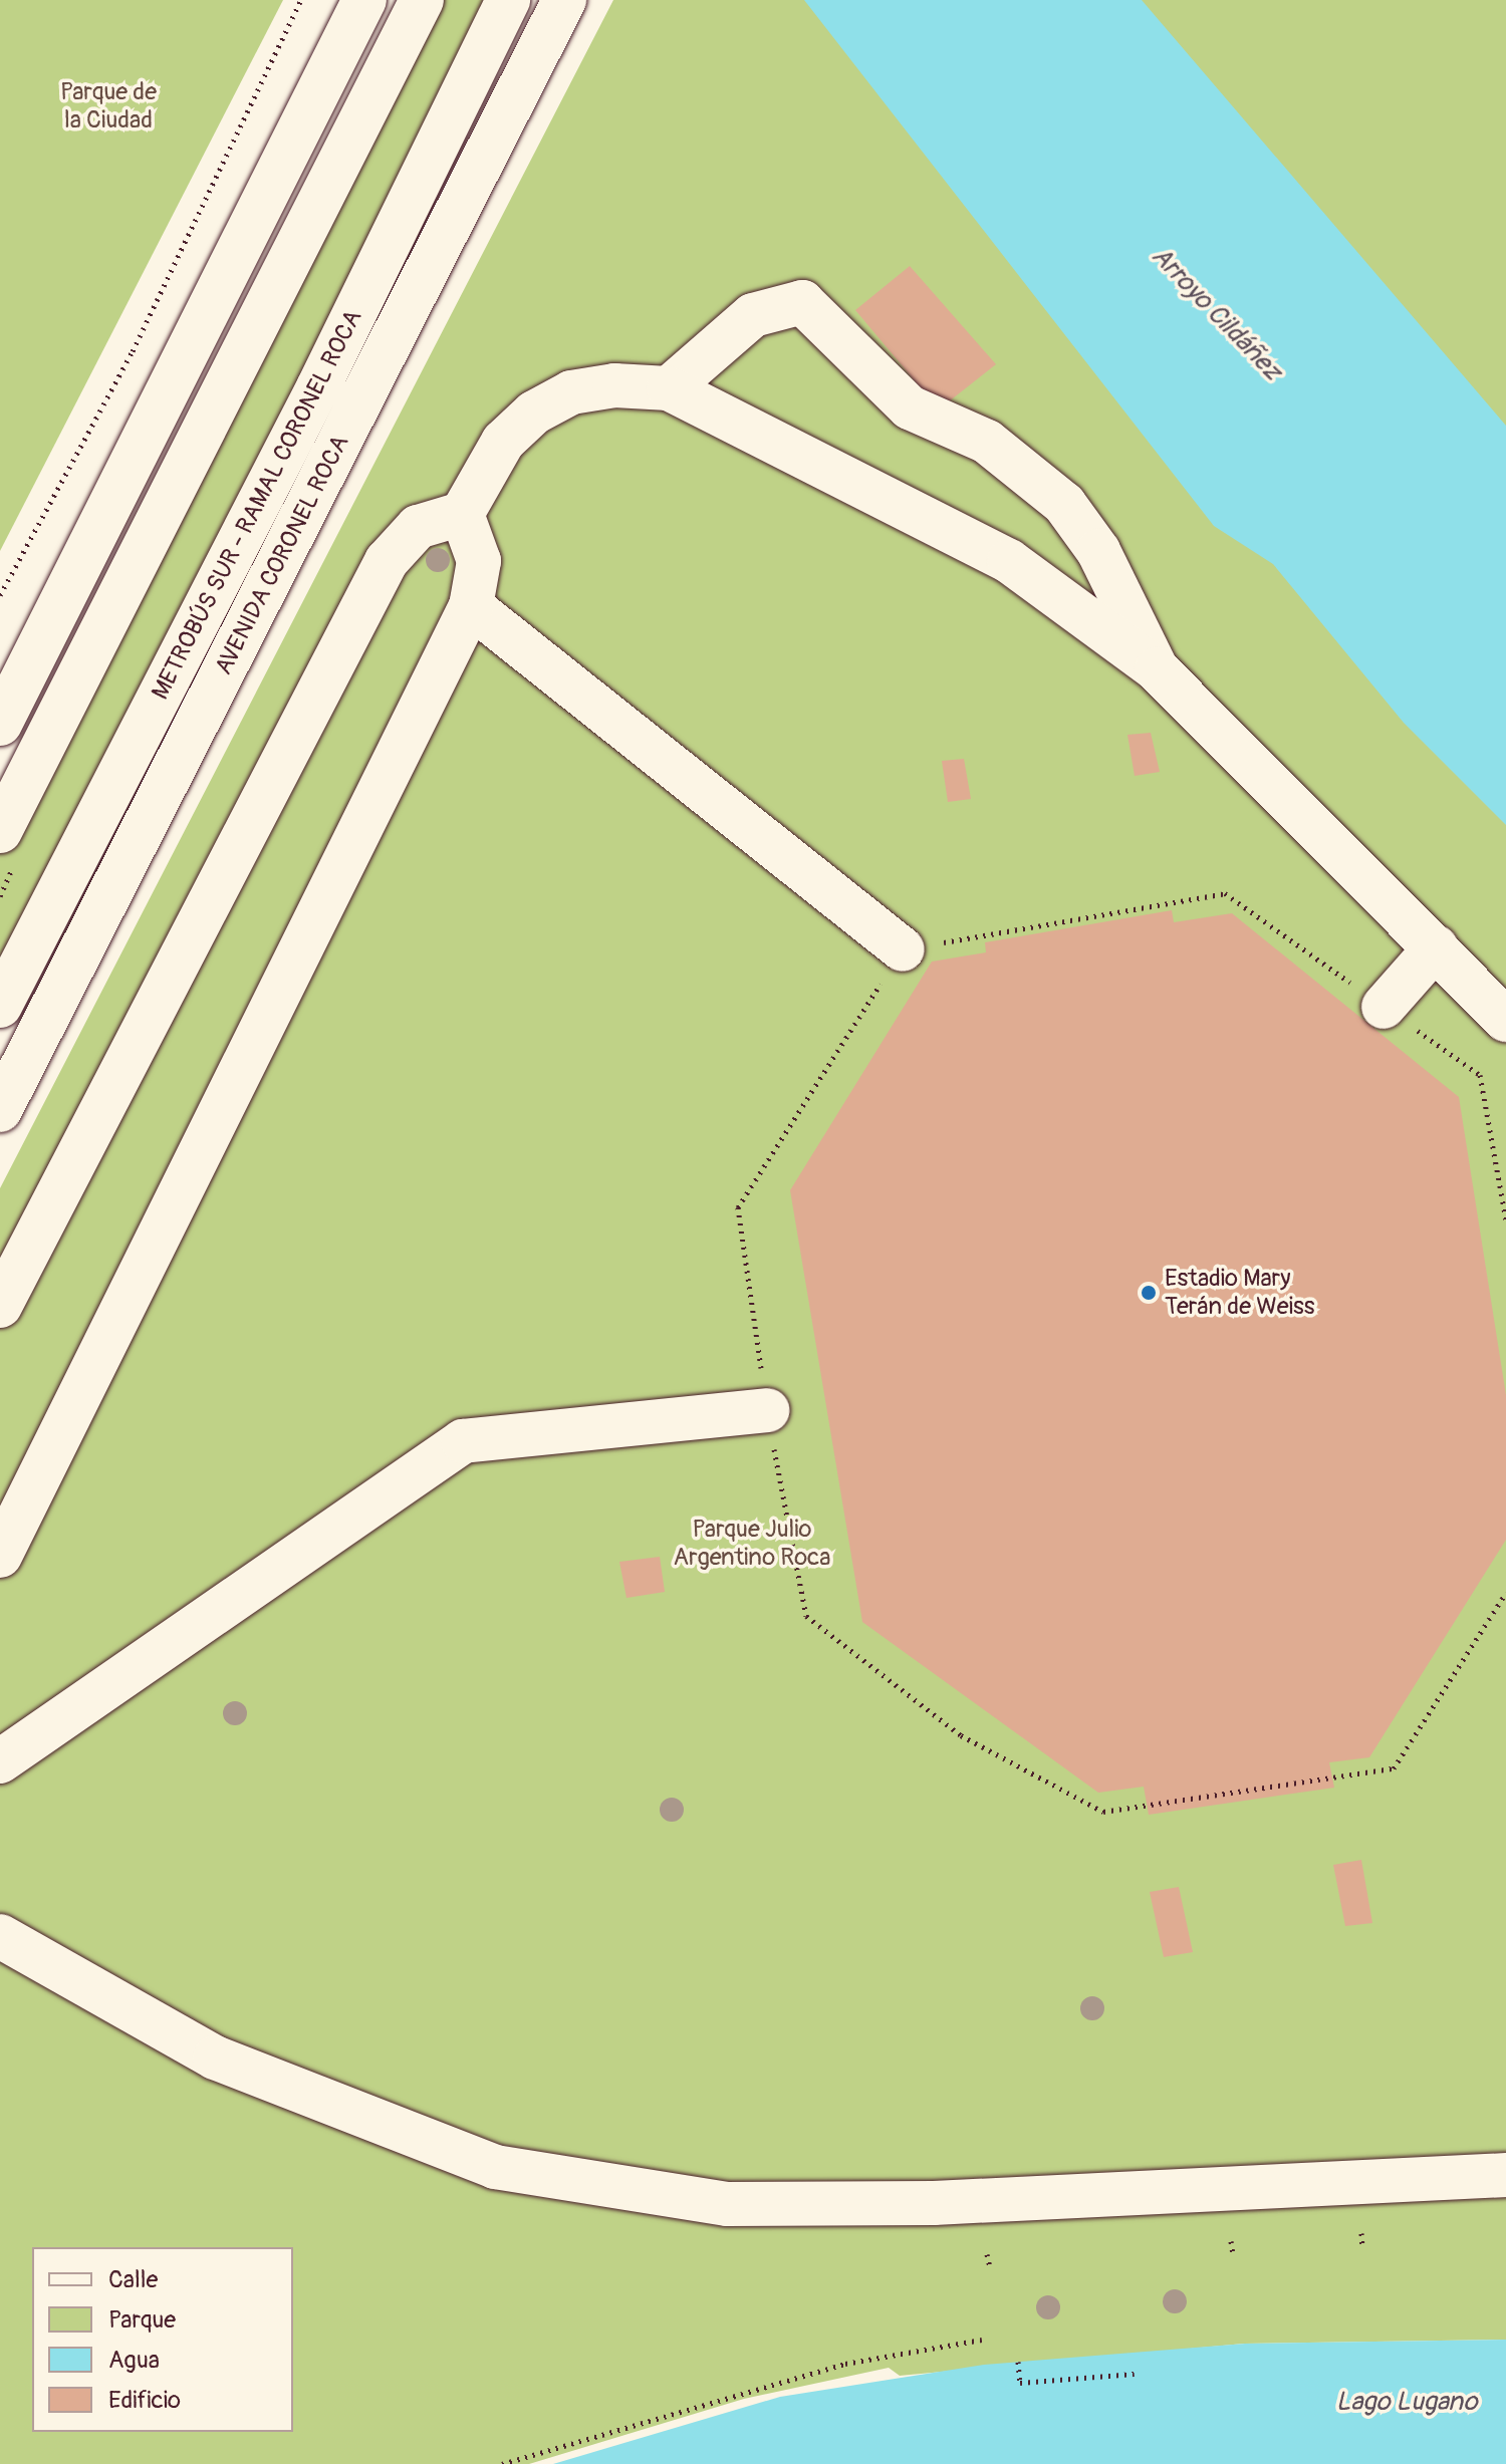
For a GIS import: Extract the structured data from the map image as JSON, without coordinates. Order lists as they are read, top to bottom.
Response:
{
  "streets": {
    "main road": ["METROBÚS SUR - RAMAL CORONEL ROCA", "AVENIDA CORONEL ROCA"]
  },
  "water": ["Arroyo Cildáñez", "Lago Lugano"],
  "parks": ["Parque de la Ciudad", "Parque Julio Argentino Roca"],
  "places": ["Estadio Mary Terán de Weiss"],
  "legend": [
    "Calle",
    "Parque",
    "Agua",
    "Edificio"
  ]
}
